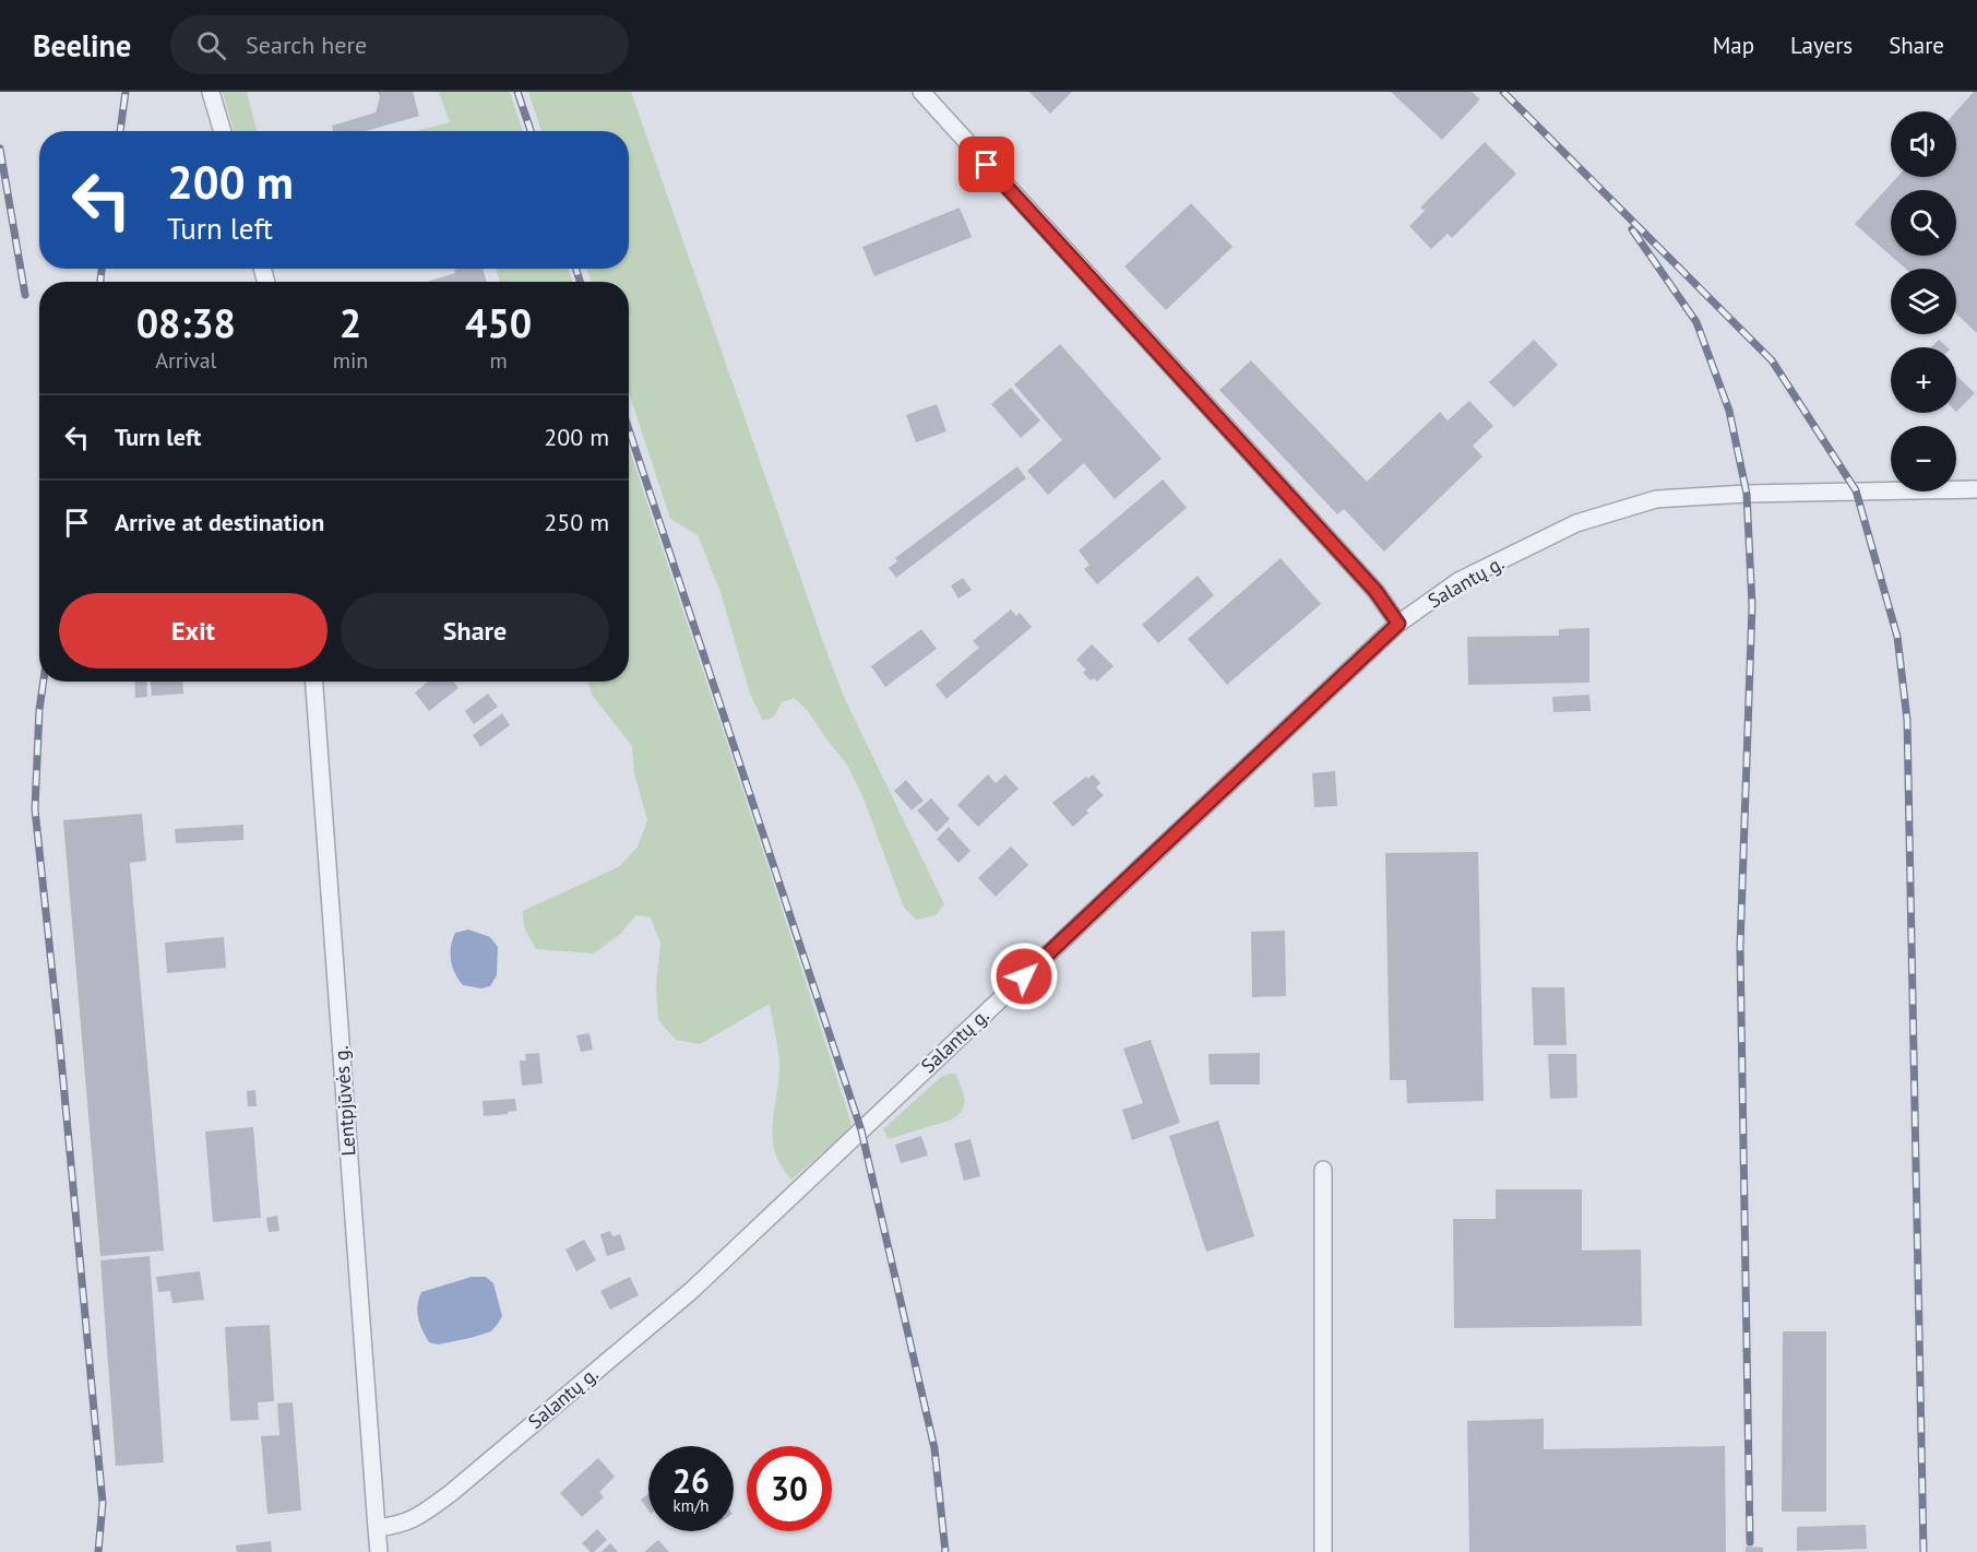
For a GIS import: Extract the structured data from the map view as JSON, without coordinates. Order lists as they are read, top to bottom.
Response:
{
  "streets": {
    "street": ["Salantų g.", "Lentpjūvės g."]
  },
  "crossings": [
    ["Salantų g.", "Lentpjūvės g."]
  ],
  "page": {
    "header": "Beeline",
    "search": "Search here",
    "nav": ["Map", "Layers", "Share"],
    "map_buttons": ["+", "−"],
    "turn": ["200 m", "Turn left"],
    "eta": [
      "08:38",
      "Arrival",
      "2",
      "min",
      "450",
      "m"
    ],
    "list": [
      {
        "name": "Turn left",
        "value": "200 m"
      },
      {
        "name": "Arrive at destination",
        "value": "250 m"
      }
    ],
    "buttons": ["Exit", "Share"],
    "speed": "26 km/h",
    "limit": "30"
  }
}
